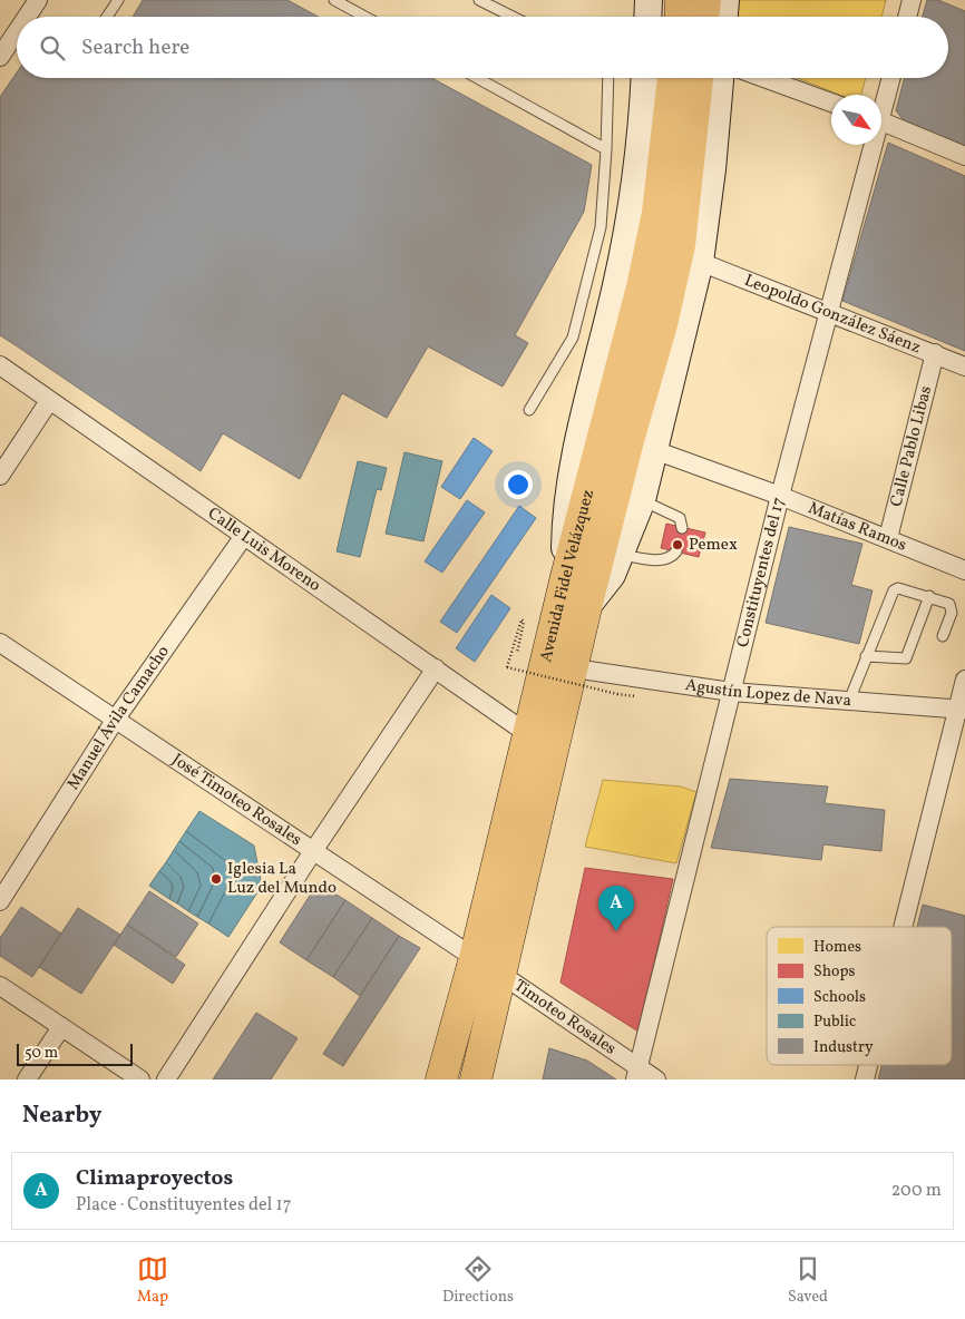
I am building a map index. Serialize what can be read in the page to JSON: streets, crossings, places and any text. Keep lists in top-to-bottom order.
{
  "streets": {
    "highway": ["Avenida Fidel Velázquez"],
    "street": [
      "Leopoldo González Sáenz",
      "Calle Pablo Libas",
      "Matías Ramos",
      "Calle Luis Moreno",
      "Constituyentes del 17",
      "Agustín Lopez de Nava",
      "Manuel Ávila Camacho",
      "José Timoteo Rosales",
      "Timoteo Rosales"
    ]
  },
  "crossings": [
    ["Leopoldo González Sáenz", "Calle Pablo Libas"],
    ["Leopoldo González Sáenz", "Constituyentes del 17"],
    ["Calle Pablo Libas", "Matías Ramos"],
    ["Matías Ramos", "Constituyentes del 17"],
    ["Matías Ramos", "Avenida Fidel Velázquez"],
    ["Calle Luis Moreno", "Avenida Fidel Velázquez"],
    ["Calle Luis Moreno", "Manuel Ávila Camacho"],
    ["Constituyentes del 17", "Agustín Lopez de Nava"],
    ["Constituyentes del 17", "Timoteo Rosales"],
    ["Avenida Fidel Velázquez", "Agustín Lopez de Nava"],
    ["Avenida Fidel Velázquez", "José Timoteo Rosales"],
    ["Avenida Fidel Velázquez", "Timoteo Rosales"],
    ["Manuel Ávila Camacho", "José Timoteo Rosales"]
  ],
  "places": ["Pemex", "Iglesia La Luz del Mundo"],
  "legend": [
    "Homes",
    "Shops",
    "Schools",
    "Public",
    "Industry"
  ],
  "scale_bar": "50 m",
  "north": "bottom right",
  "page": {
    "search": "Search here",
    "pins": "A",
    "scale": "50 m",
    "heading": "Nearby",
    "list": [
      {
        "mark": "A",
        "name": "Climaproyectos",
        "note": "Place · Constituyentes del 17",
        "value": "200 m"
      }
    ],
    "nav": ["Map", "Directions", "Saved"]
  }
}
